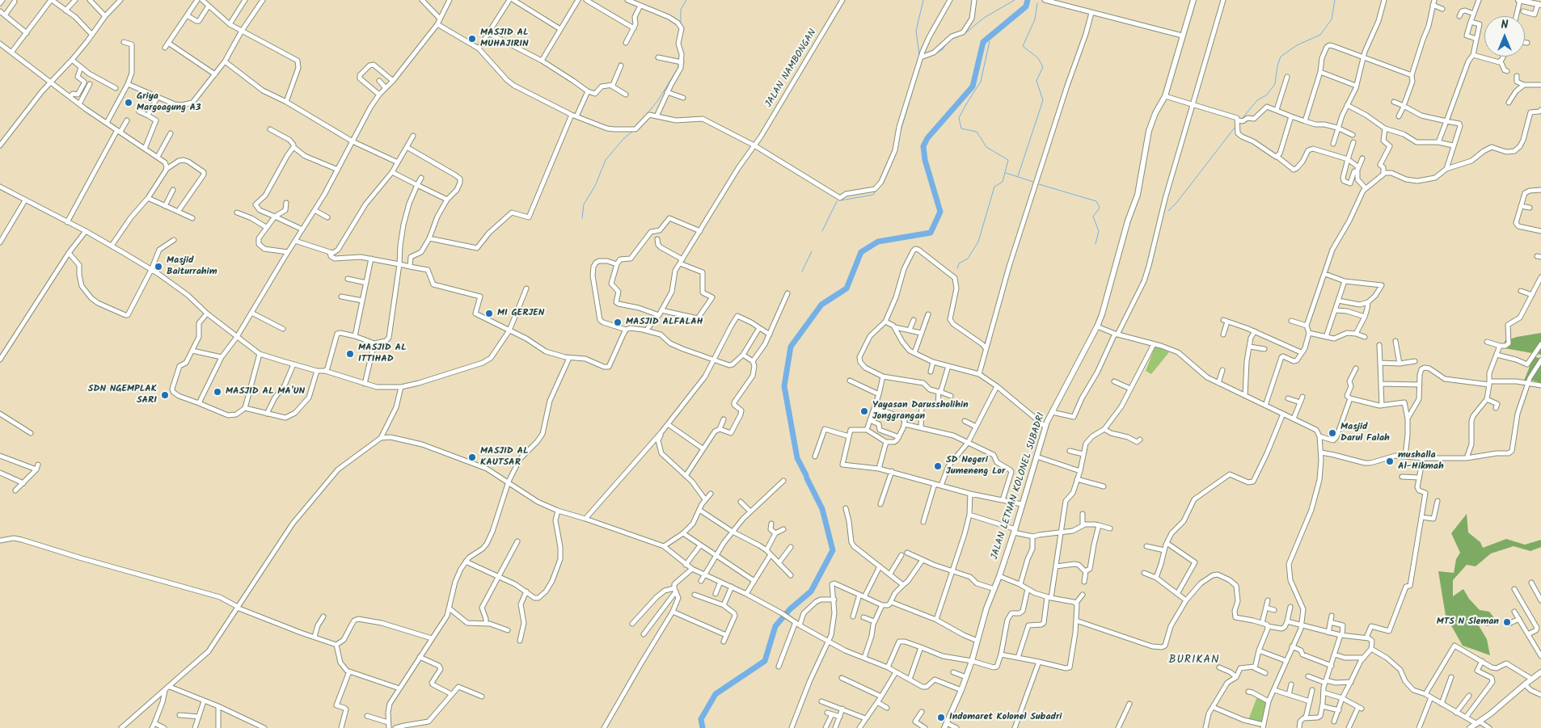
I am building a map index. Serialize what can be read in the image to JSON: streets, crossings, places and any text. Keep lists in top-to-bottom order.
{
  "streets": {
    "main road": ["JALAN LETNAN KOLONEL SUBADRI"],
    "street": ["JALAN NAMBONGAN"]
  },
  "districts": ["BURIKAN"],
  "places": [
    "MASJID AL MUHAJIRIN",
    "Griya Margoagung A3",
    "Masjid Baiturrahim",
    "MI GERJEN",
    "MASJID ALFALAH",
    "MASJID AL ITTIHAD",
    "MASJID AL MA'UN",
    "SDN NGEMPLAK SARI",
    "Yayasan Darussholihin Jonggrangan",
    "Masjid Darul Falah",
    "MASJID AL KAUTSAR",
    "mushalla Al-Hikmah",
    "SD Negeri Jumeneng Lor",
    "MTS N Sleman",
    "Indomaret Kolonel Subadri"
  ],
  "north": "top"
}
